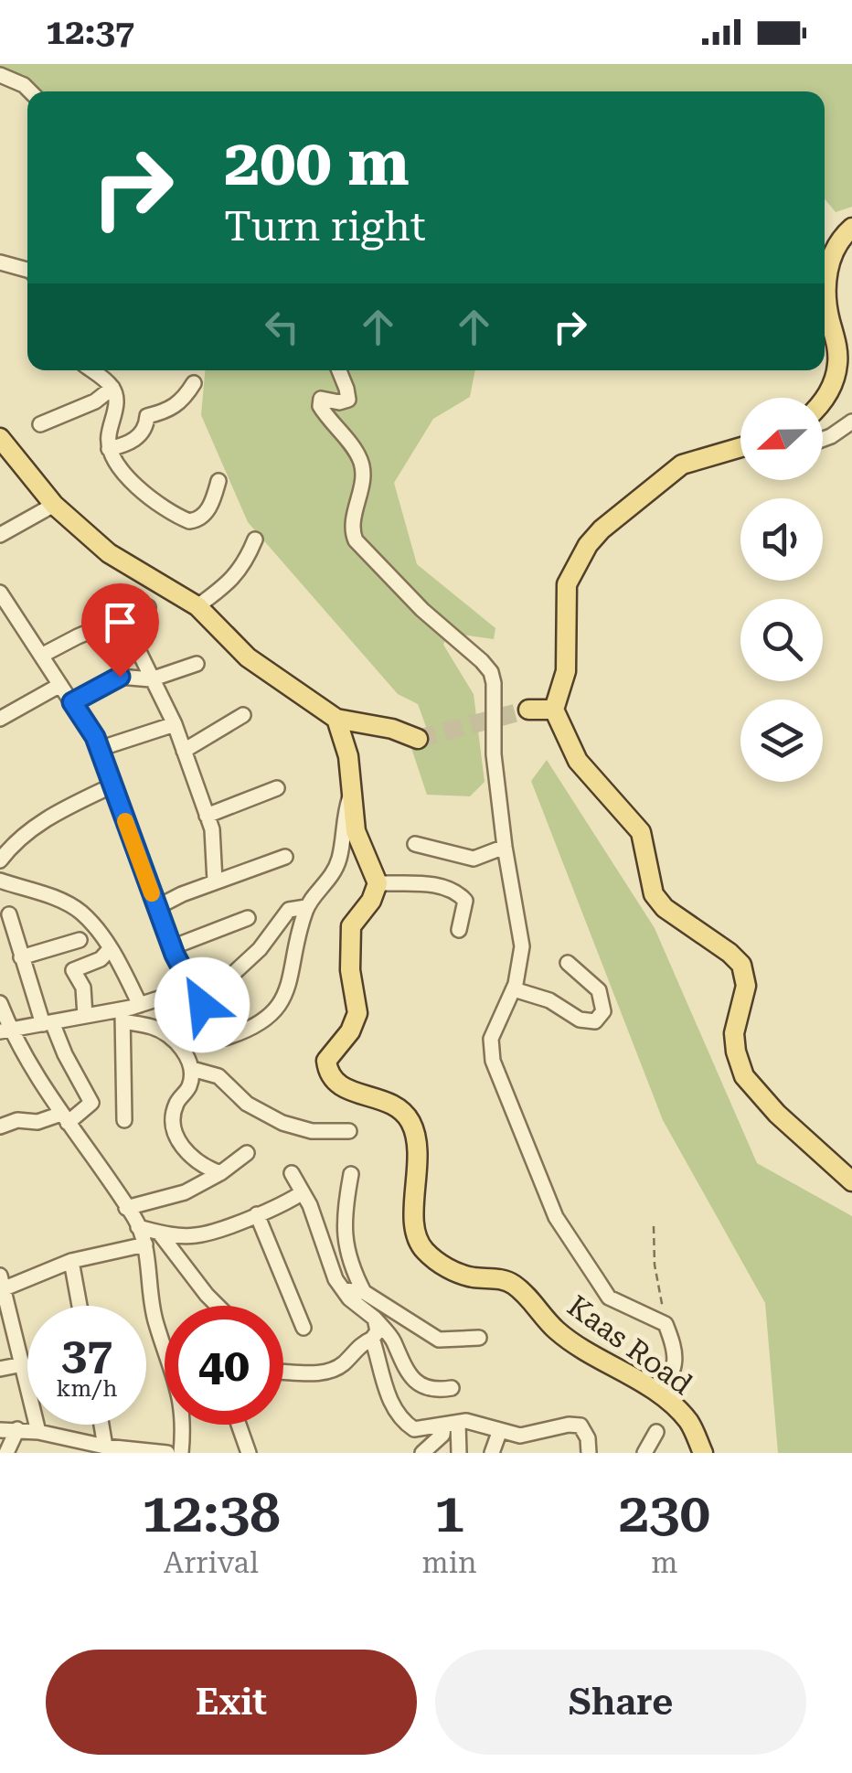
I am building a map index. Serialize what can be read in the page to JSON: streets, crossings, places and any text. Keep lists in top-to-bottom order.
{
  "streets": {
    "main road": ["Kaas Road"]
  },
  "north": "left",
  "page": {
    "status": "12:37",
    "turn": ["200 m", "Turn right"],
    "speed": "37 km/h",
    "limit": "40",
    "eta": [
      "12:38",
      "Arrival",
      "1",
      "min",
      "230",
      "m"
    ],
    "buttons": ["Exit", "Share"]
  }
}
